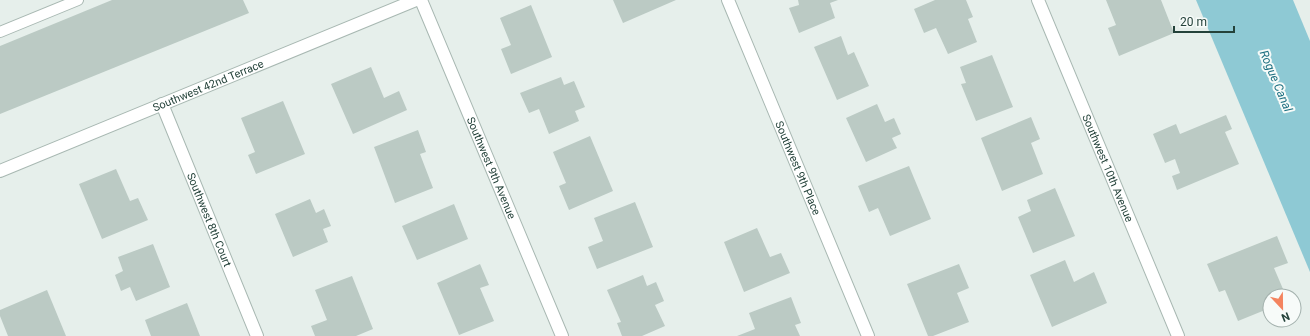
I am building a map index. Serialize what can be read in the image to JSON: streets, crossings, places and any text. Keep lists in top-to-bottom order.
{
  "streets": {
    "street": [
      "Southwest 42nd Terrace",
      "Southwest 9th Avenue",
      "Southwest 9th Place",
      "Southwest 10th Avenue",
      "Southwest 8th Court"
    ]
  },
  "crossings": [
    ["Southwest 42nd Terrace", "Southwest 8th Court"]
  ],
  "water": ["Rogue Canal"],
  "scale_bar": "20 m",
  "north": "bottom"
}
